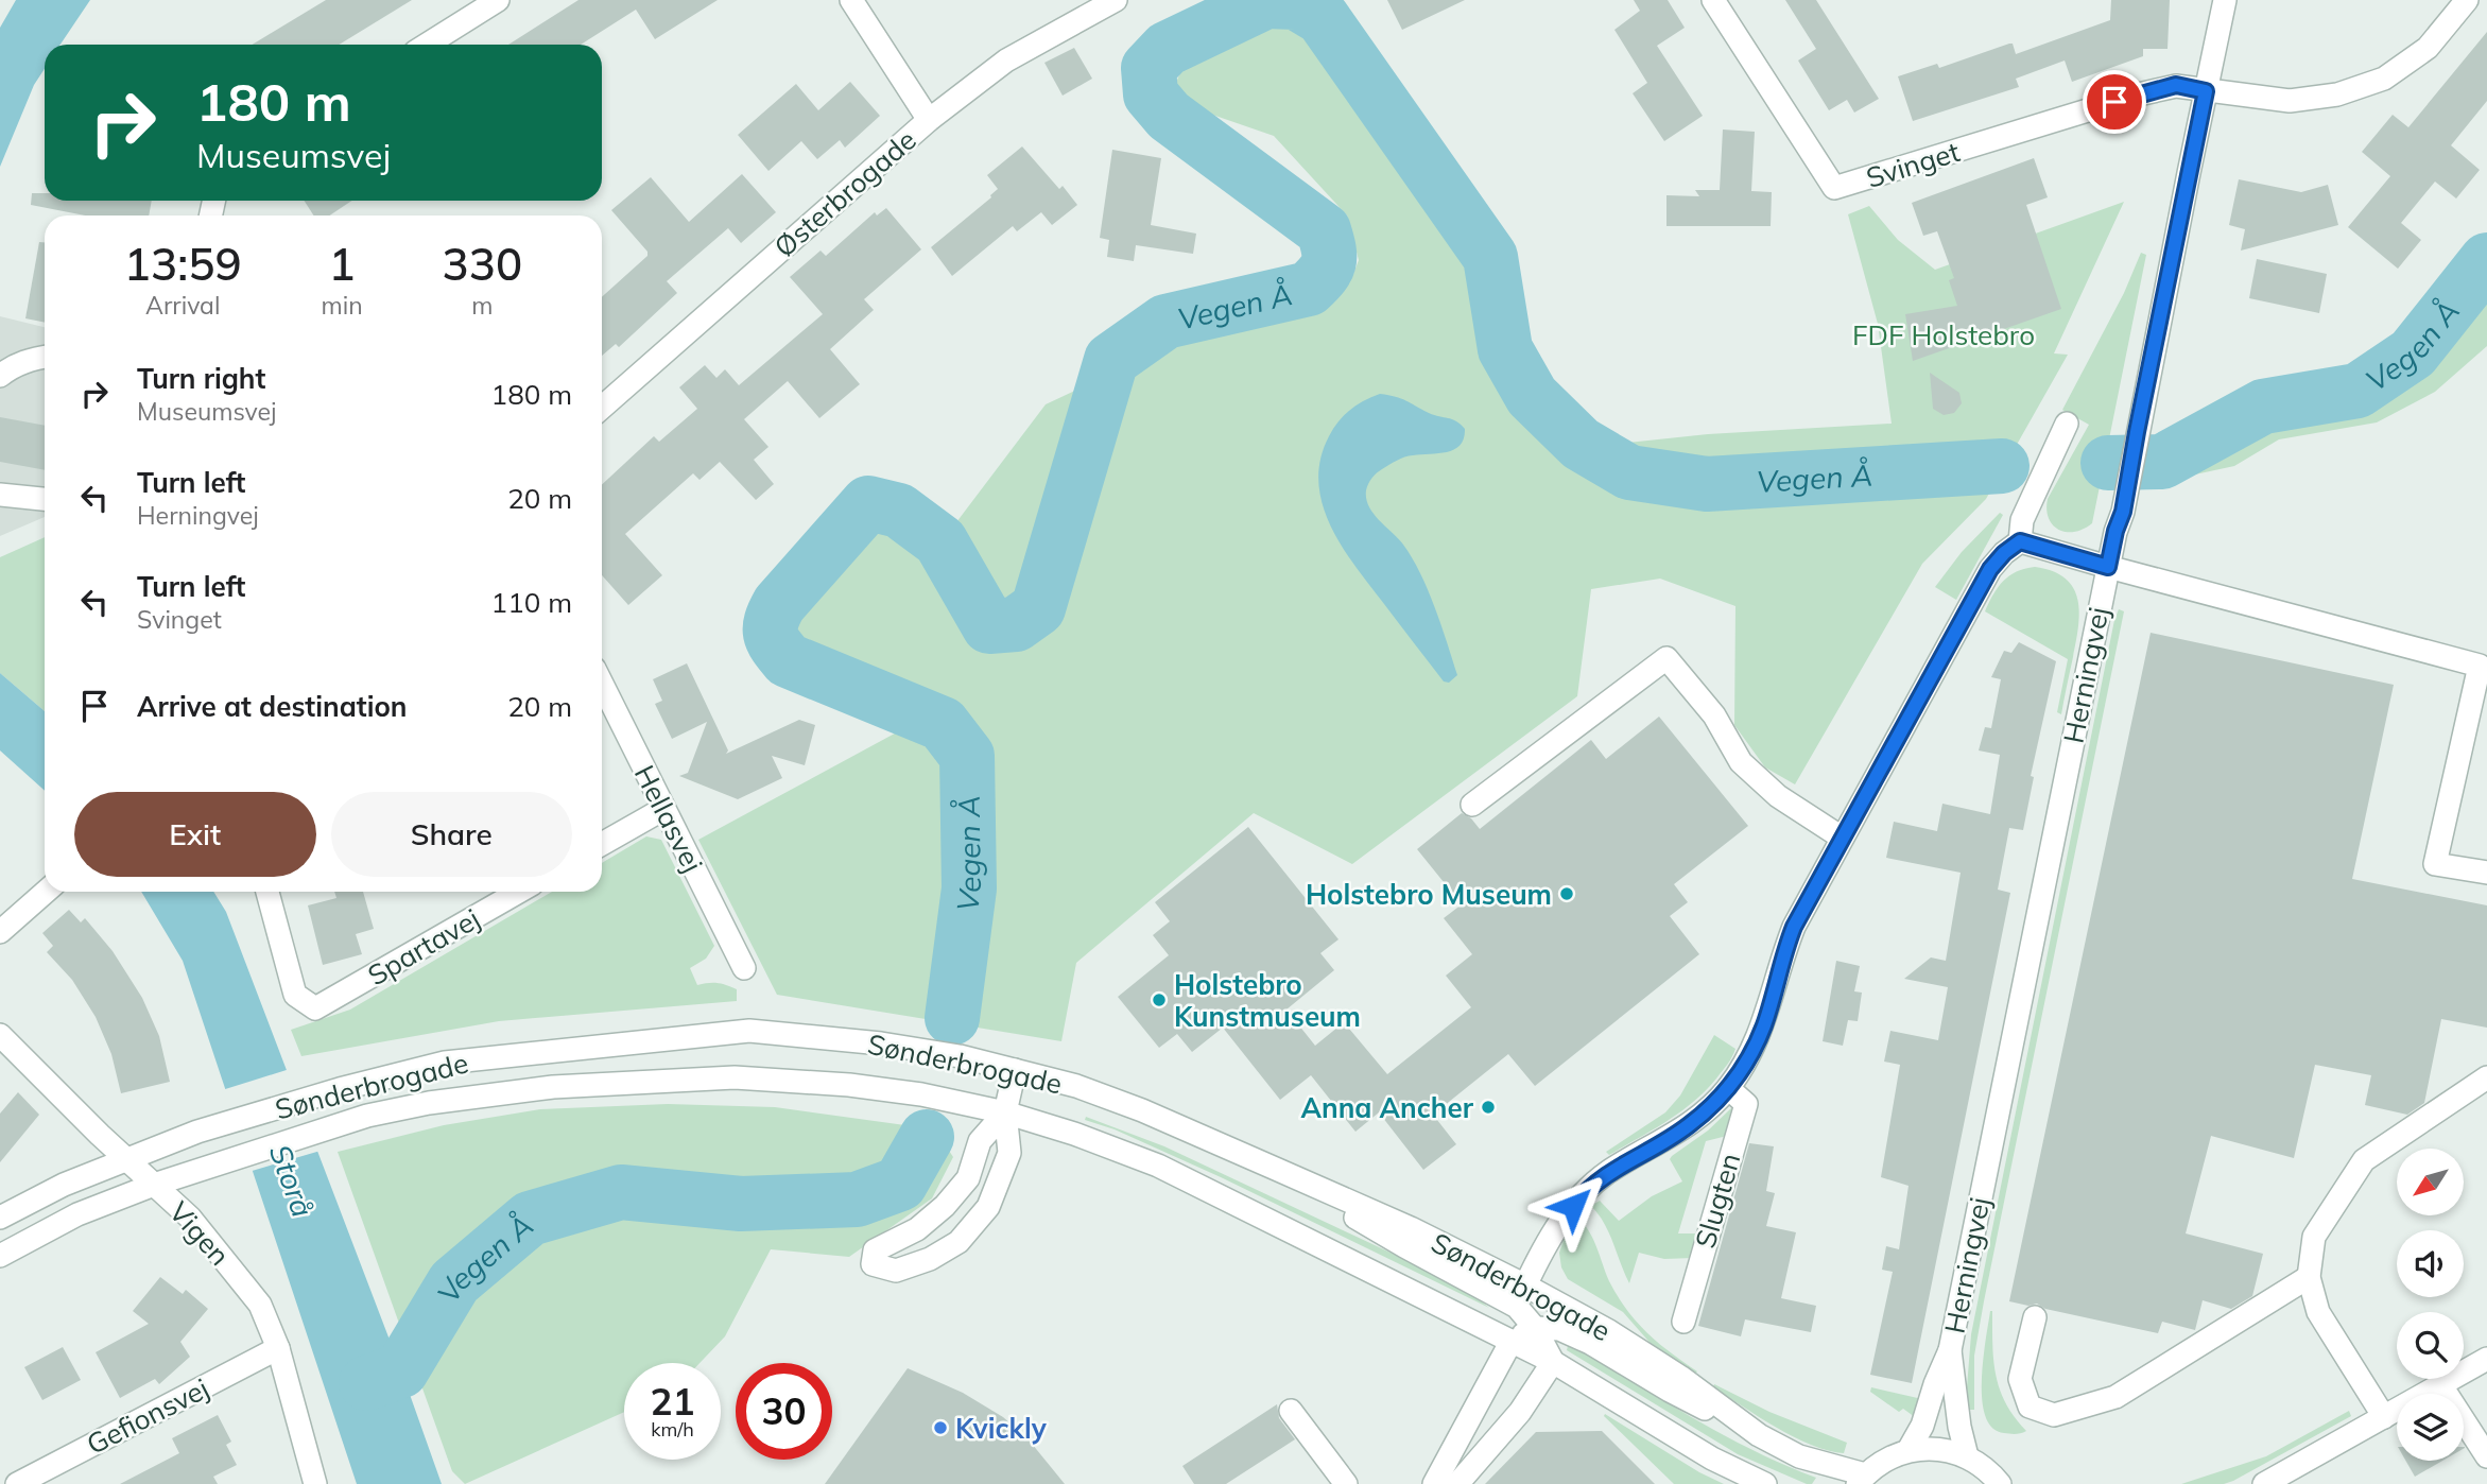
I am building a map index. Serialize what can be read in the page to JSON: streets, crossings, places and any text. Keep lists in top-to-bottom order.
{
  "streets": {
    "street": [
      "Svinget",
      "Østerbrogade",
      "Herningvej",
      "Hellasvej",
      "Spartavej",
      "Sønderbrogade",
      "Slugten",
      "Vigen",
      "Gefionsvej"
    ]
  },
  "crossings": [
    ["Svinget", "Herningvej"],
    ["Sønderbrogade", "Vigen"],
    ["Vigen", "Gefionsvej"]
  ],
  "water": ["Vegen Å", "Storå"],
  "parks": ["FDF Holstebro"],
  "places": [
    "Holstebro Museum",
    "Holstebro Kunstmuseum",
    "Anna Ancher",
    "Kvickly"
  ],
  "north": "bottom left",
  "page": {
    "turn": ["180 m", "Museumsvej"],
    "eta": [
      "13:59",
      "Arrival",
      "1",
      "min",
      "330",
      "m"
    ],
    "list": [
      {
        "name": "Turn right",
        "note": "Museumsvej",
        "value": "180 m"
      },
      {
        "name": "Turn left",
        "note": "Herningvej",
        "value": "20 m"
      },
      {
        "name": "Turn left",
        "note": "Svinget",
        "value": "110 m"
      },
      {
        "name": "Arrive at destination",
        "value": "20 m"
      }
    ],
    "buttons": ["Exit", "Share"],
    "speed": "21 km/h",
    "limit": "30"
  }
}
